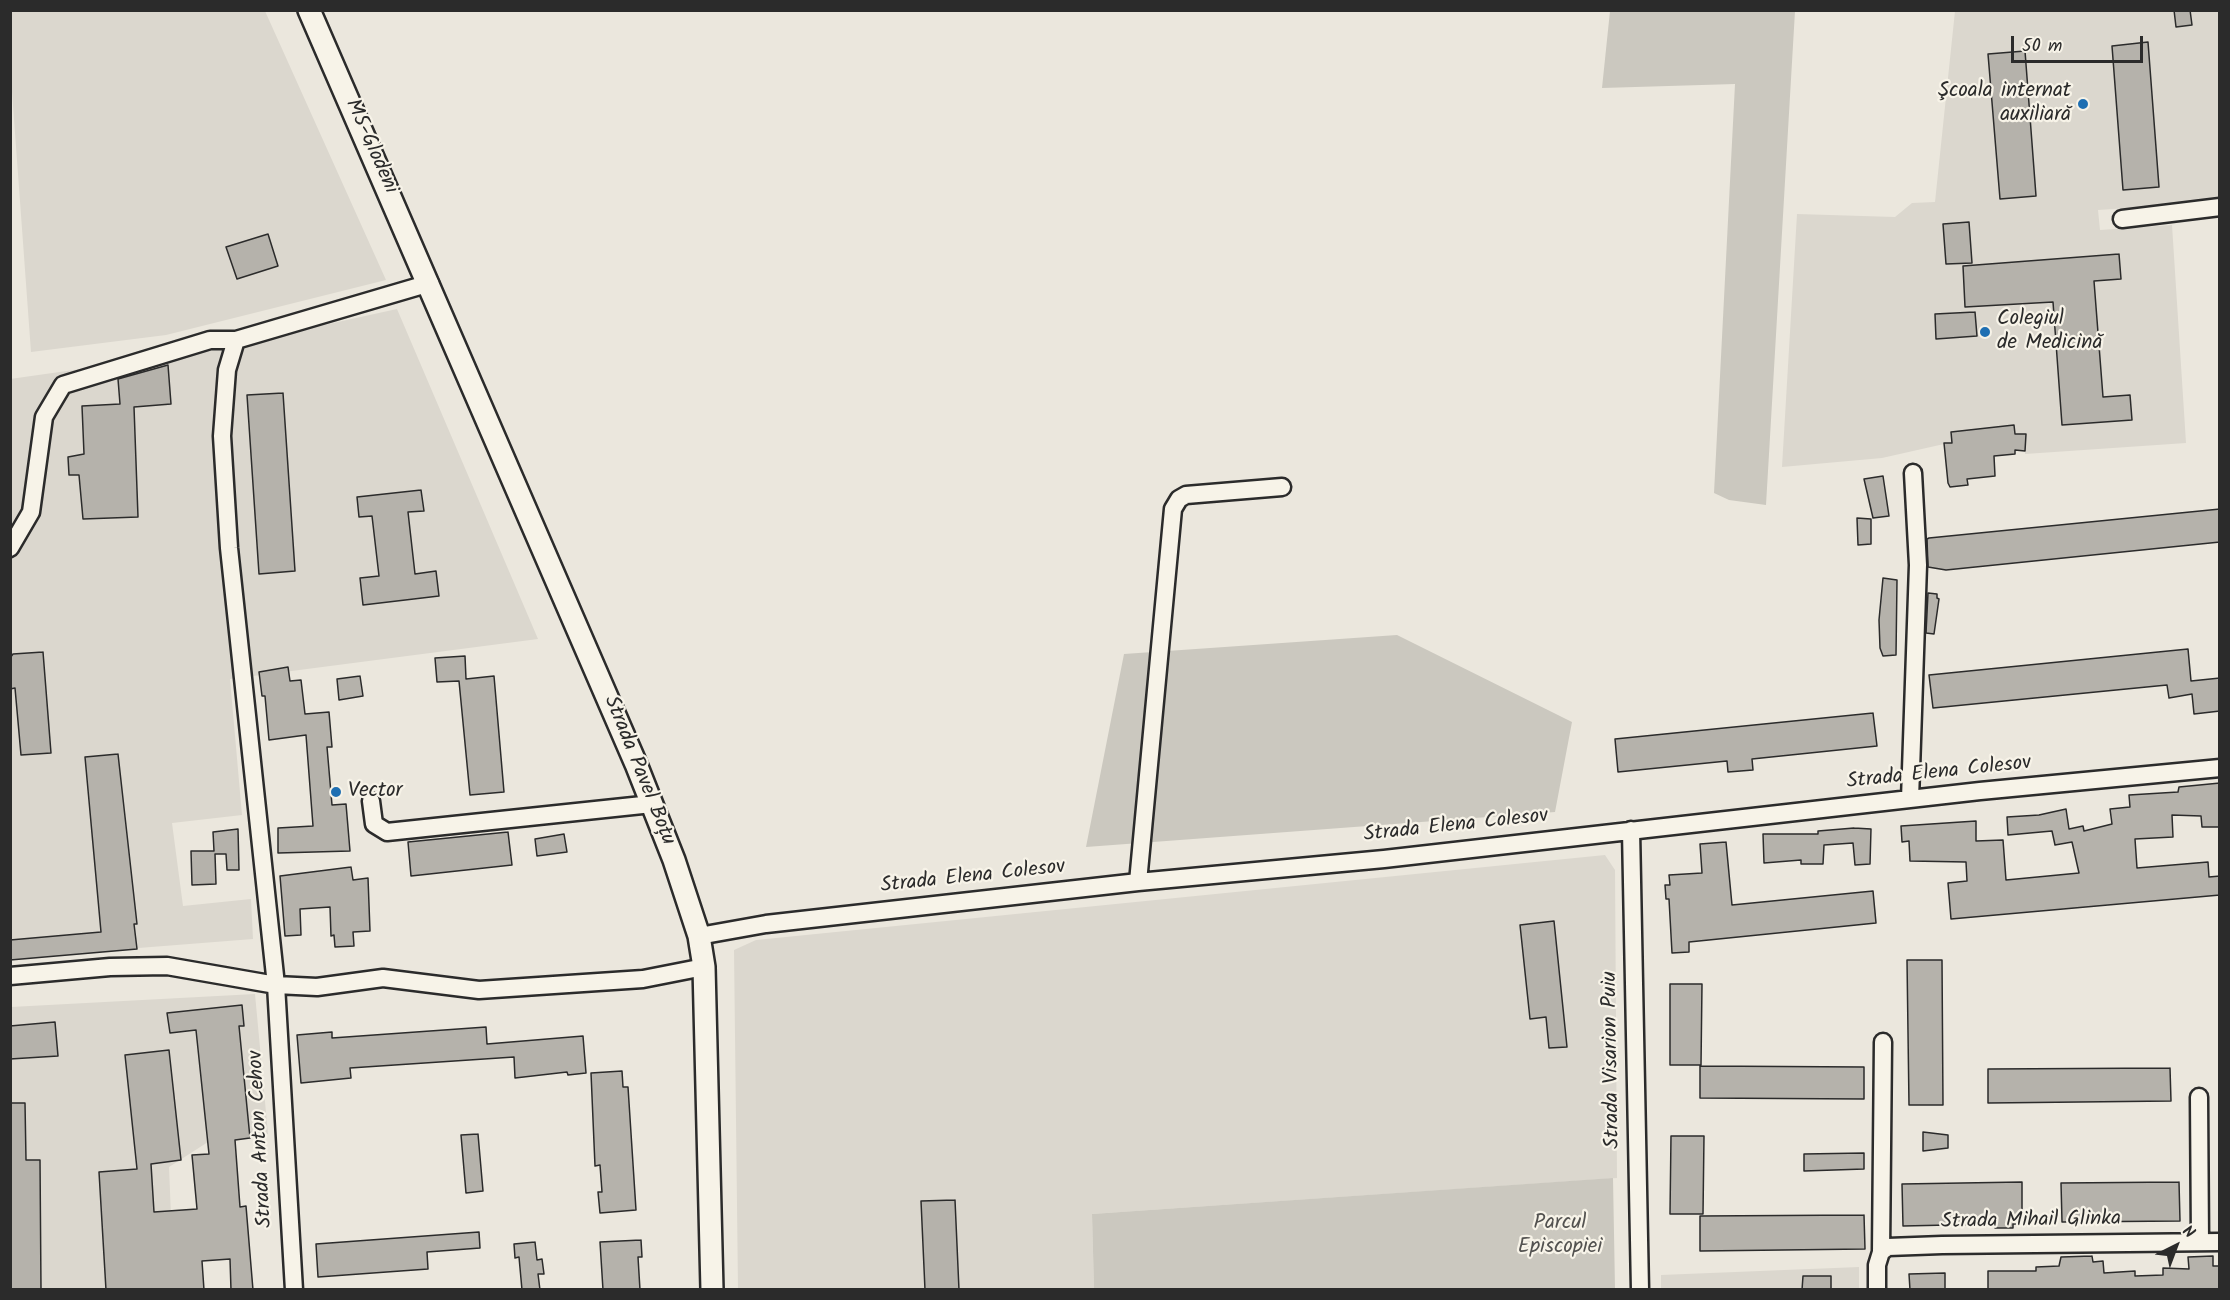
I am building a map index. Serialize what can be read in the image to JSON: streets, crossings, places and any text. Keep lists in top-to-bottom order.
{
  "streets": {
    "main road": ["M5-Glodeni", "Strada Pavel Boțu"],
    "street": [
      "Strada Elena Colesov",
      "Strada Visarion Puiu",
      "Strada Anton Cehov",
      "Strada Mihail Glinka"
    ]
  },
  "crossings": [
    ["M5-Glodeni", "Strada Pavel Boțu"],
    ["Strada Pavel Boțu", "Strada Elena Colesov"],
    ["Strada Elena Colesov", "Strada Visarion Puiu"]
  ],
  "parks": ["Parcul Episcopiei"],
  "places": ["Şcoala internat auxiliară", "Colegiul de Medicină", "Vector"],
  "scale_bar": "50 m",
  "north": "top right"
}
